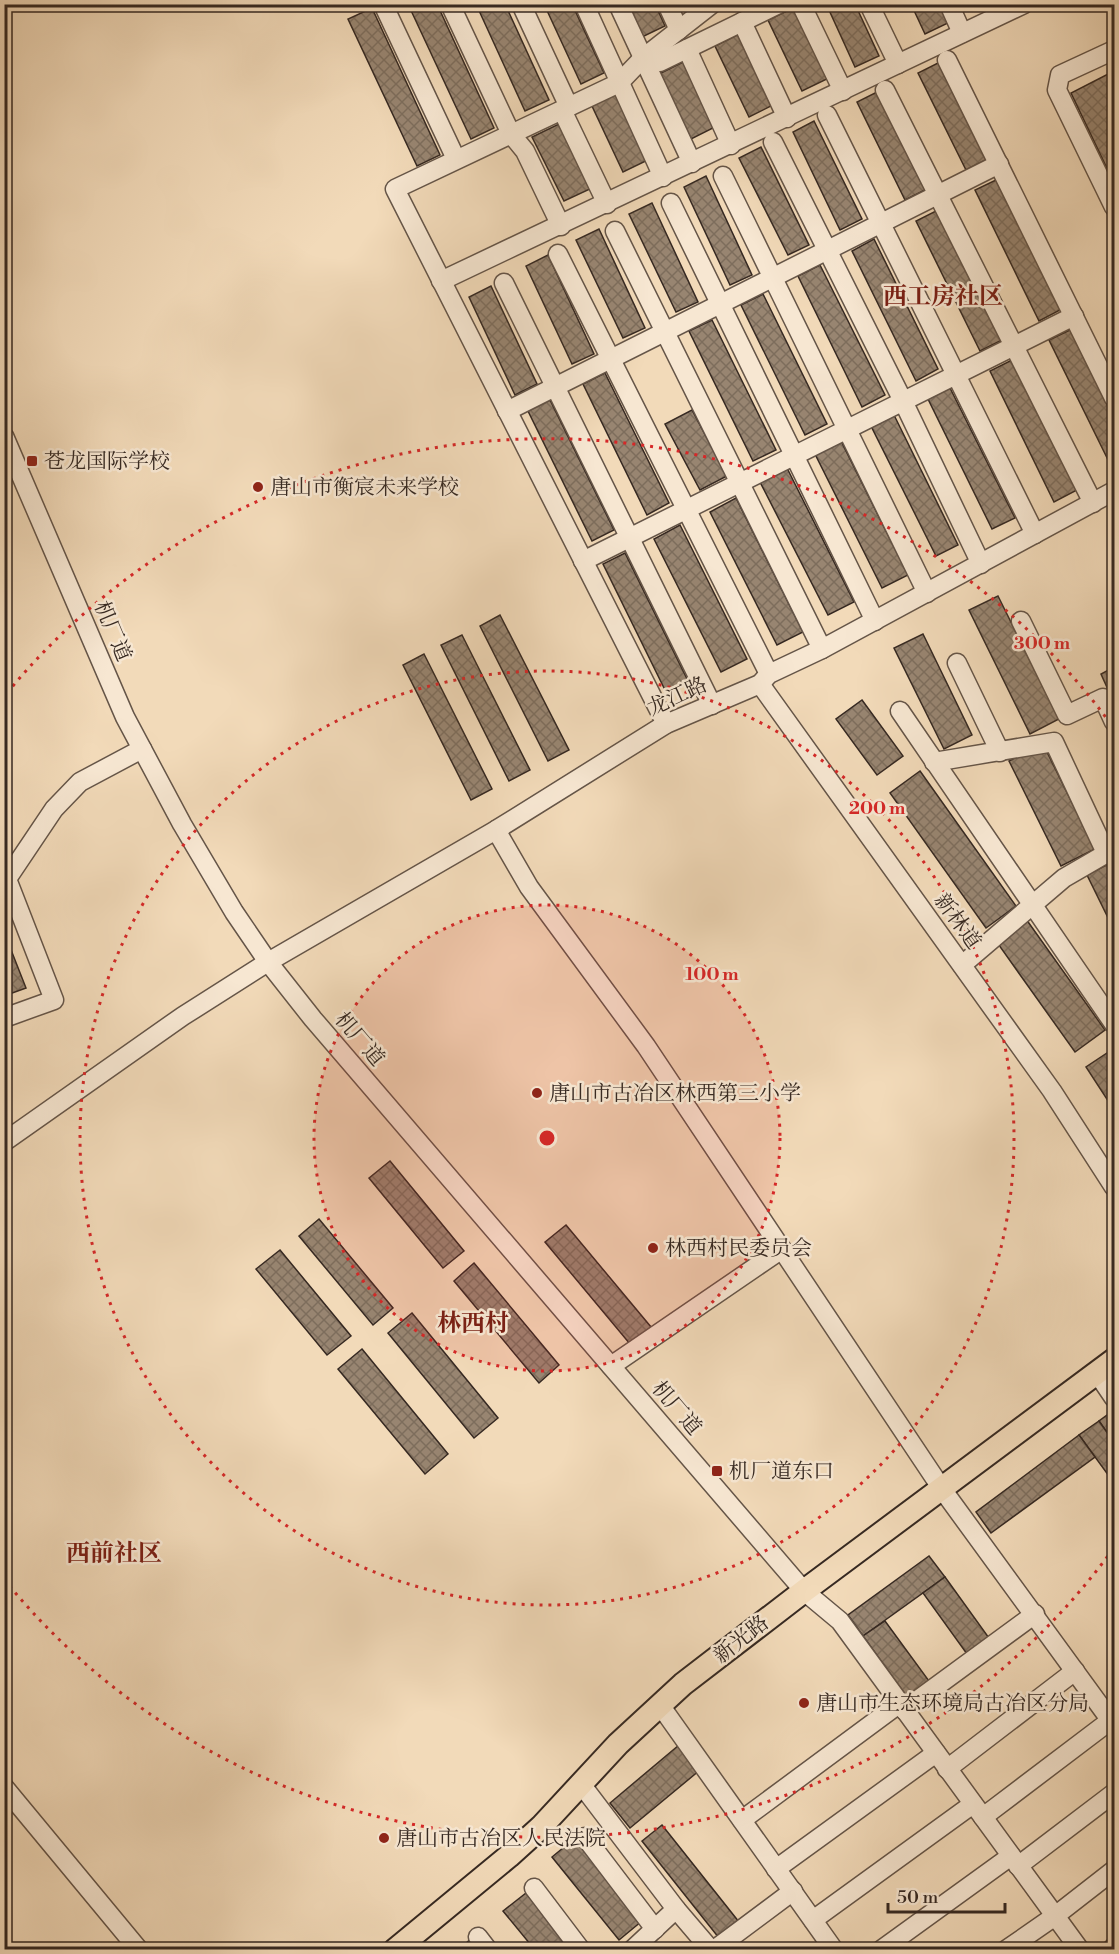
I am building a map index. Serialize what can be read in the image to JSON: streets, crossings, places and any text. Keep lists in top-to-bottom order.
{
  "streets": {
    "main road": ["新光路"],
    "street": ["机厂道", "龙江路", "新林道"]
  },
  "crossings": [
    ["机厂道", "龙江路"],
    ["机厂道", "新光路"],
    ["龙江路", "新林道"]
  ],
  "districts": ["西工房社区", "林西村", "西前社区"],
  "places": {
    "transit": ["苍龙国际学校", "机厂道东口"],
    "other": [
      "唐山市衡宸未来学校",
      "唐山市古冶区林西第三小学",
      "林西村民委员会",
      "唐山市生态环境局古冶区分局",
      "唐山市古冶区人民法院"
    ]
  },
  "scale_bar": "50 m",
  "rings": ["300 m", "200 m", "100 m"]
}
